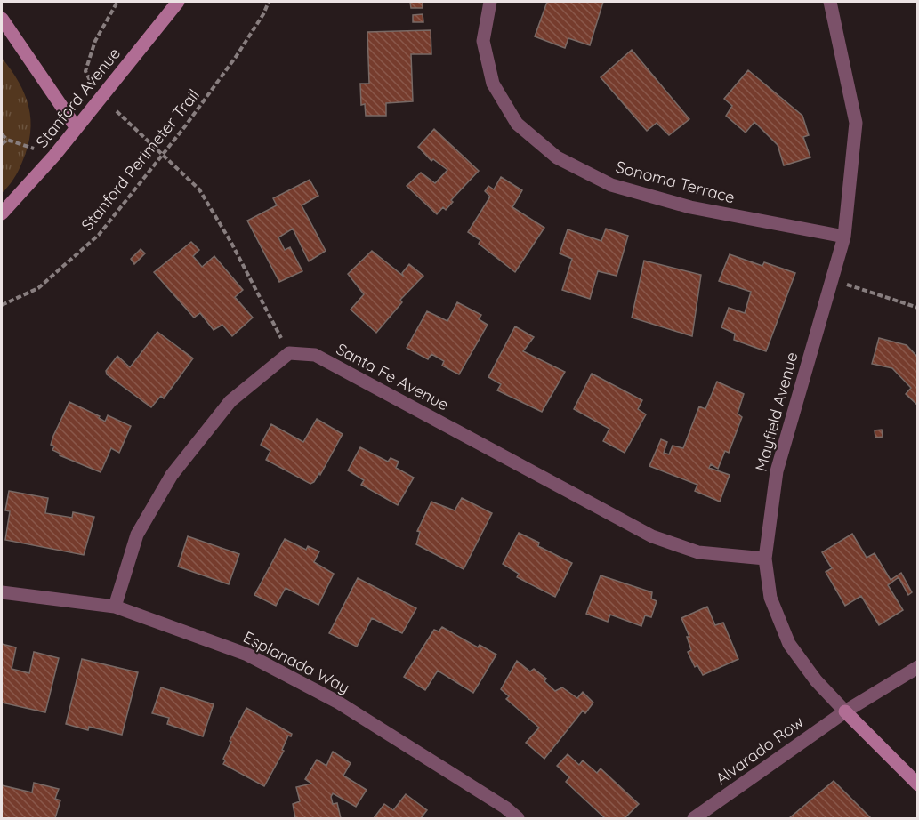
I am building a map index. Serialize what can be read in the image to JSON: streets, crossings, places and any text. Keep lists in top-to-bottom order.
{
  "streets": {
    "street": [
      "Stanford Avenue",
      "Sonoma Terrace",
      "Santa Fe Avenue",
      "Mayfield Avenue",
      "Esplanada Way",
      "Alvarado Row"
    ],
    "path": ["Stanford Perimeter Trail"]
  },
  "crossings": [
    ["Sonoma Terrace", "Mayfield Avenue"],
    ["Santa Fe Avenue", "Mayfield Avenue"],
    ["Mayfield Avenue", "Alvarado Row"]
  ]
}
